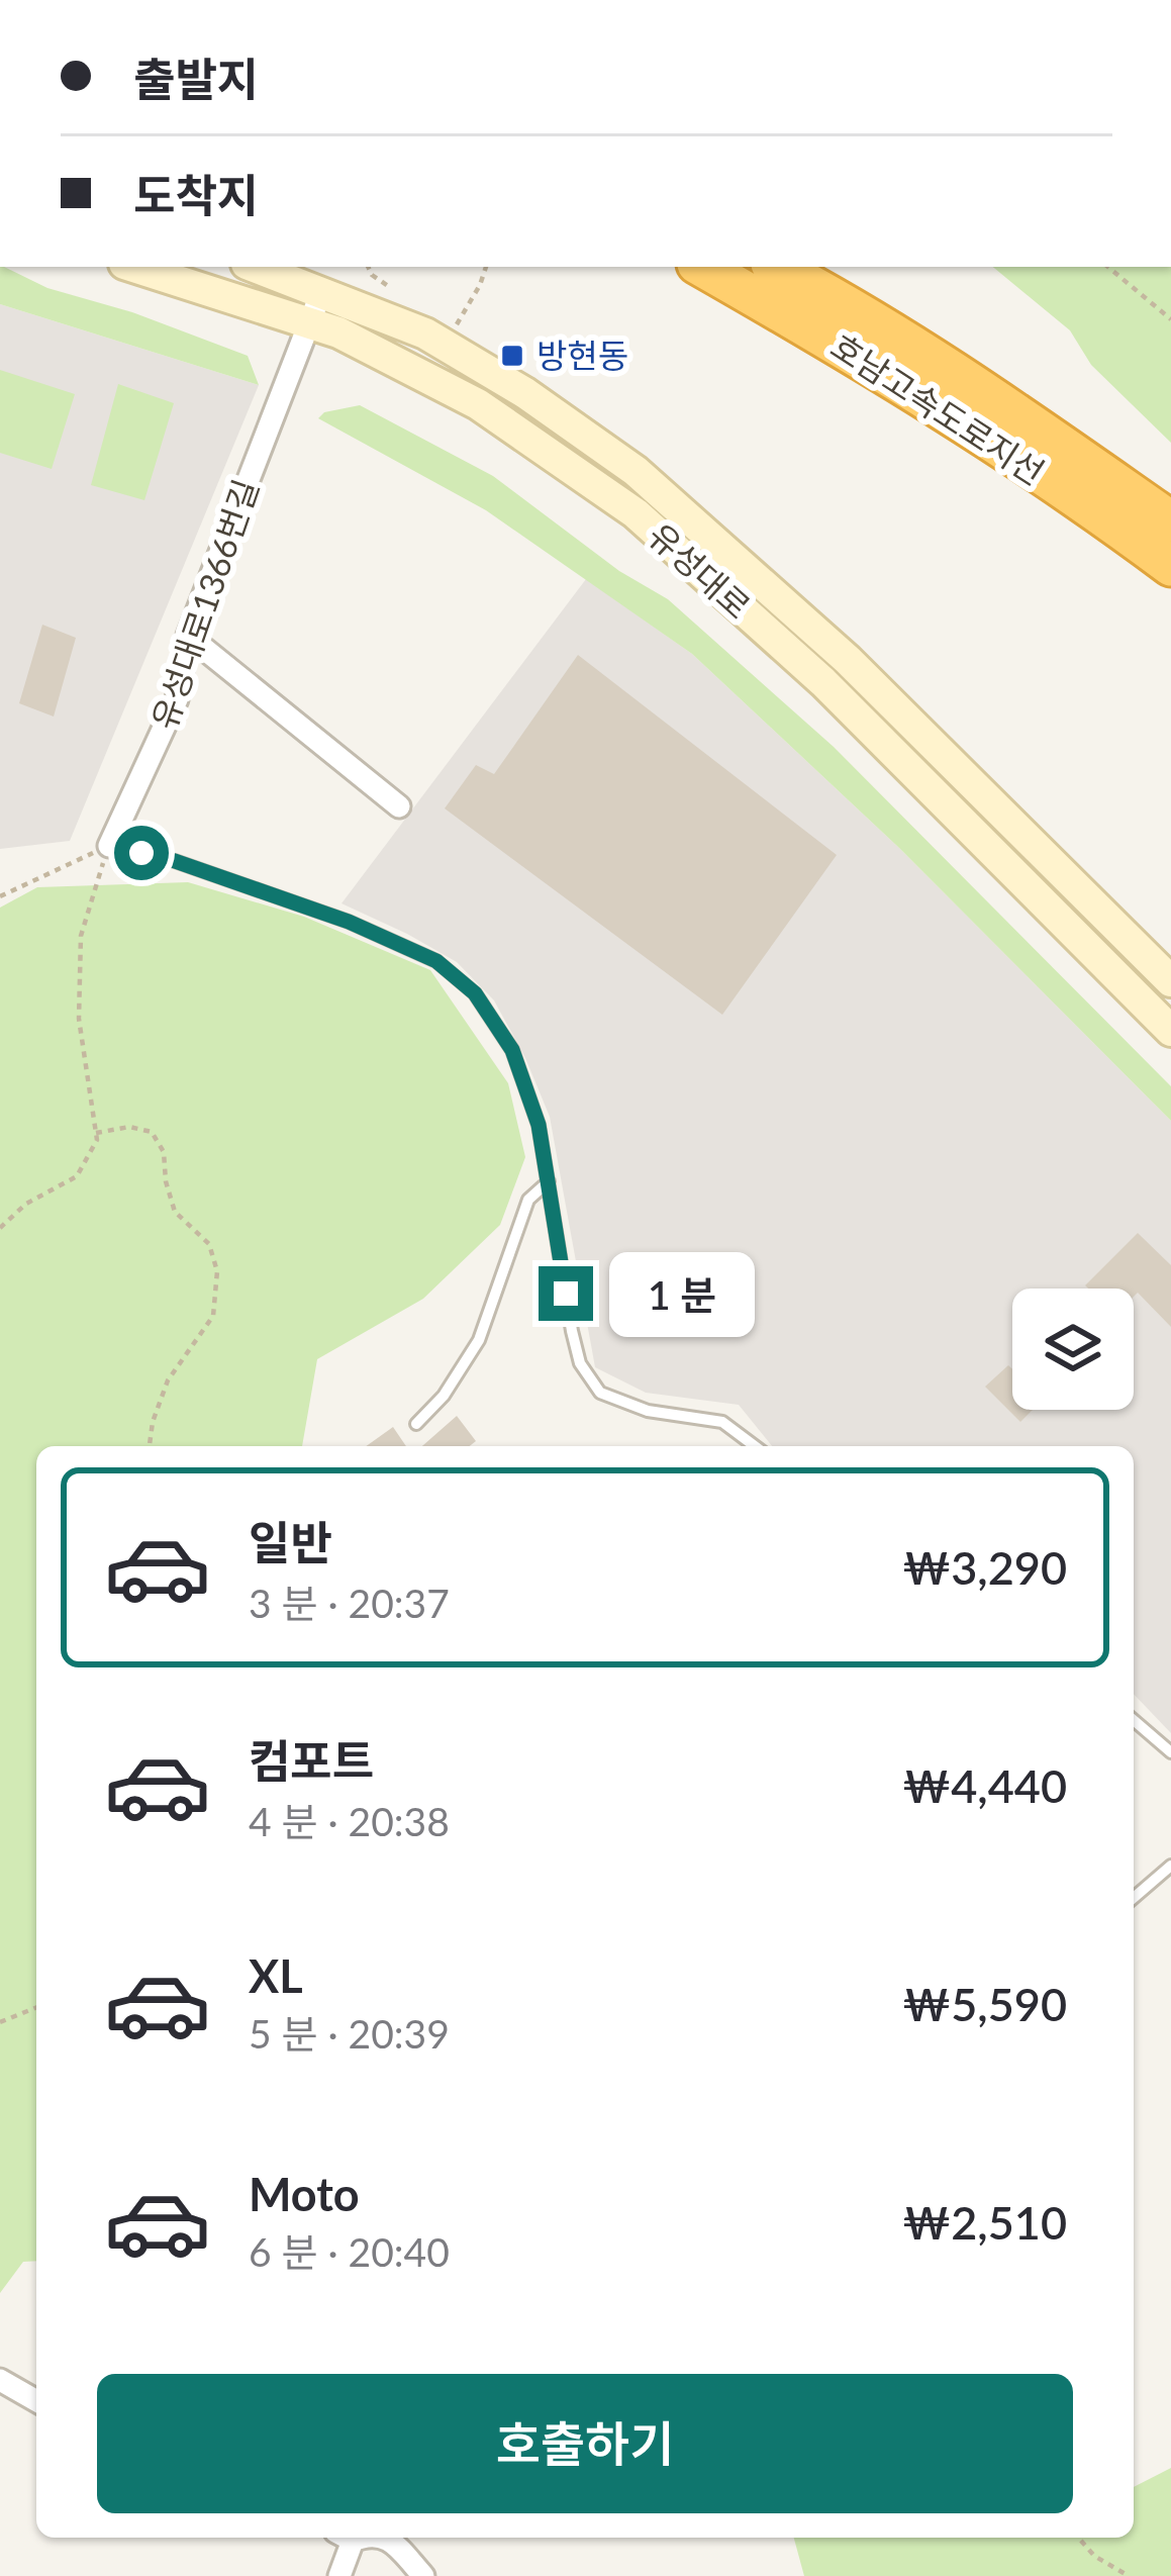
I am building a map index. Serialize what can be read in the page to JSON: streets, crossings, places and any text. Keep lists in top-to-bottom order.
{
  "streets": {
    "highway": ["호남고속도로지선"],
    "main road": ["유성대로"],
    "street": ["유성대로1366번길"]
  },
  "crossings": [
    ["유성대로", "유성대로1366번길"]
  ],
  "places": {
    "transit": ["방현동"]
  },
  "page": {
    "banner": ["출발지", "도착지"],
    "bubble": "1 분",
    "list": [
      {
        "name": "일반",
        "note": "3 분 · 20:37",
        "value": "₩3,290"
      },
      {
        "name": "컴포트",
        "note": "4 분 · 20:38",
        "value": "₩4,440"
      },
      {
        "name": "XL",
        "note": "5 분 · 20:39",
        "value": "₩5,590"
      },
      {
        "name": "Moto",
        "note": "6 분 · 20:40",
        "value": "₩2,510"
      }
    ],
    "buttons": "호출하기"
  }
}
